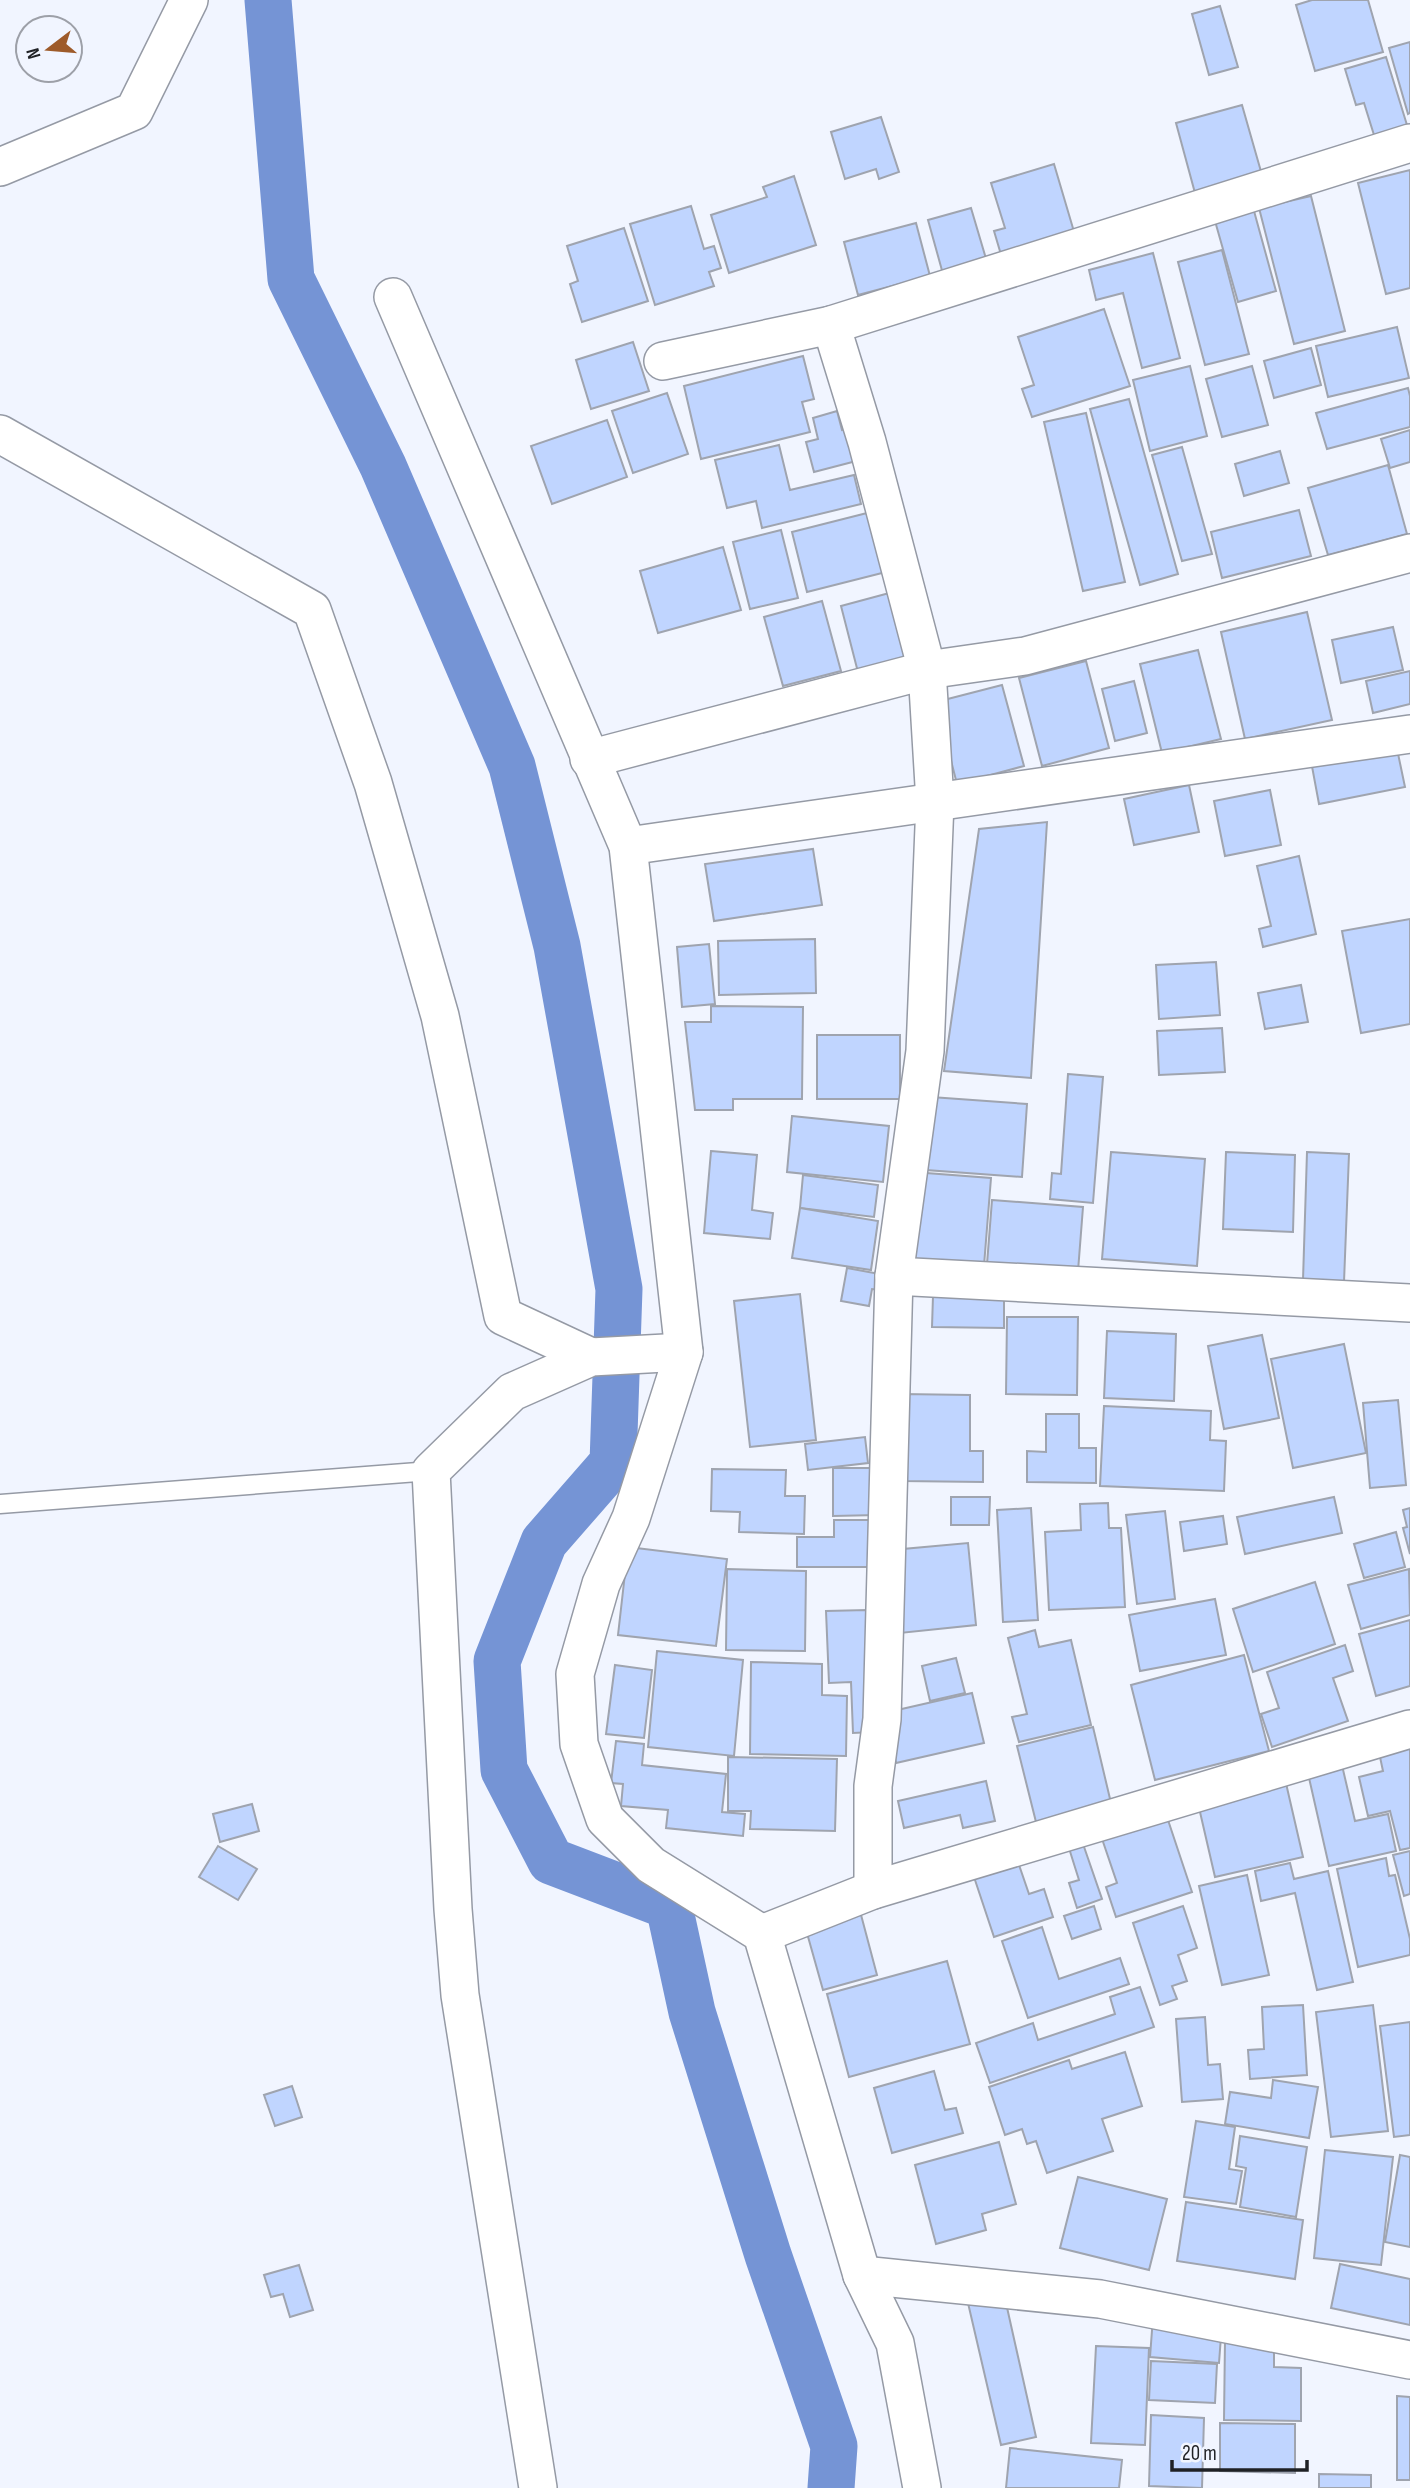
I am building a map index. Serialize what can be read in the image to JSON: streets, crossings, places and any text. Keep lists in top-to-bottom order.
{
  "scale_bar": "20 m",
  "north": "left"
}
